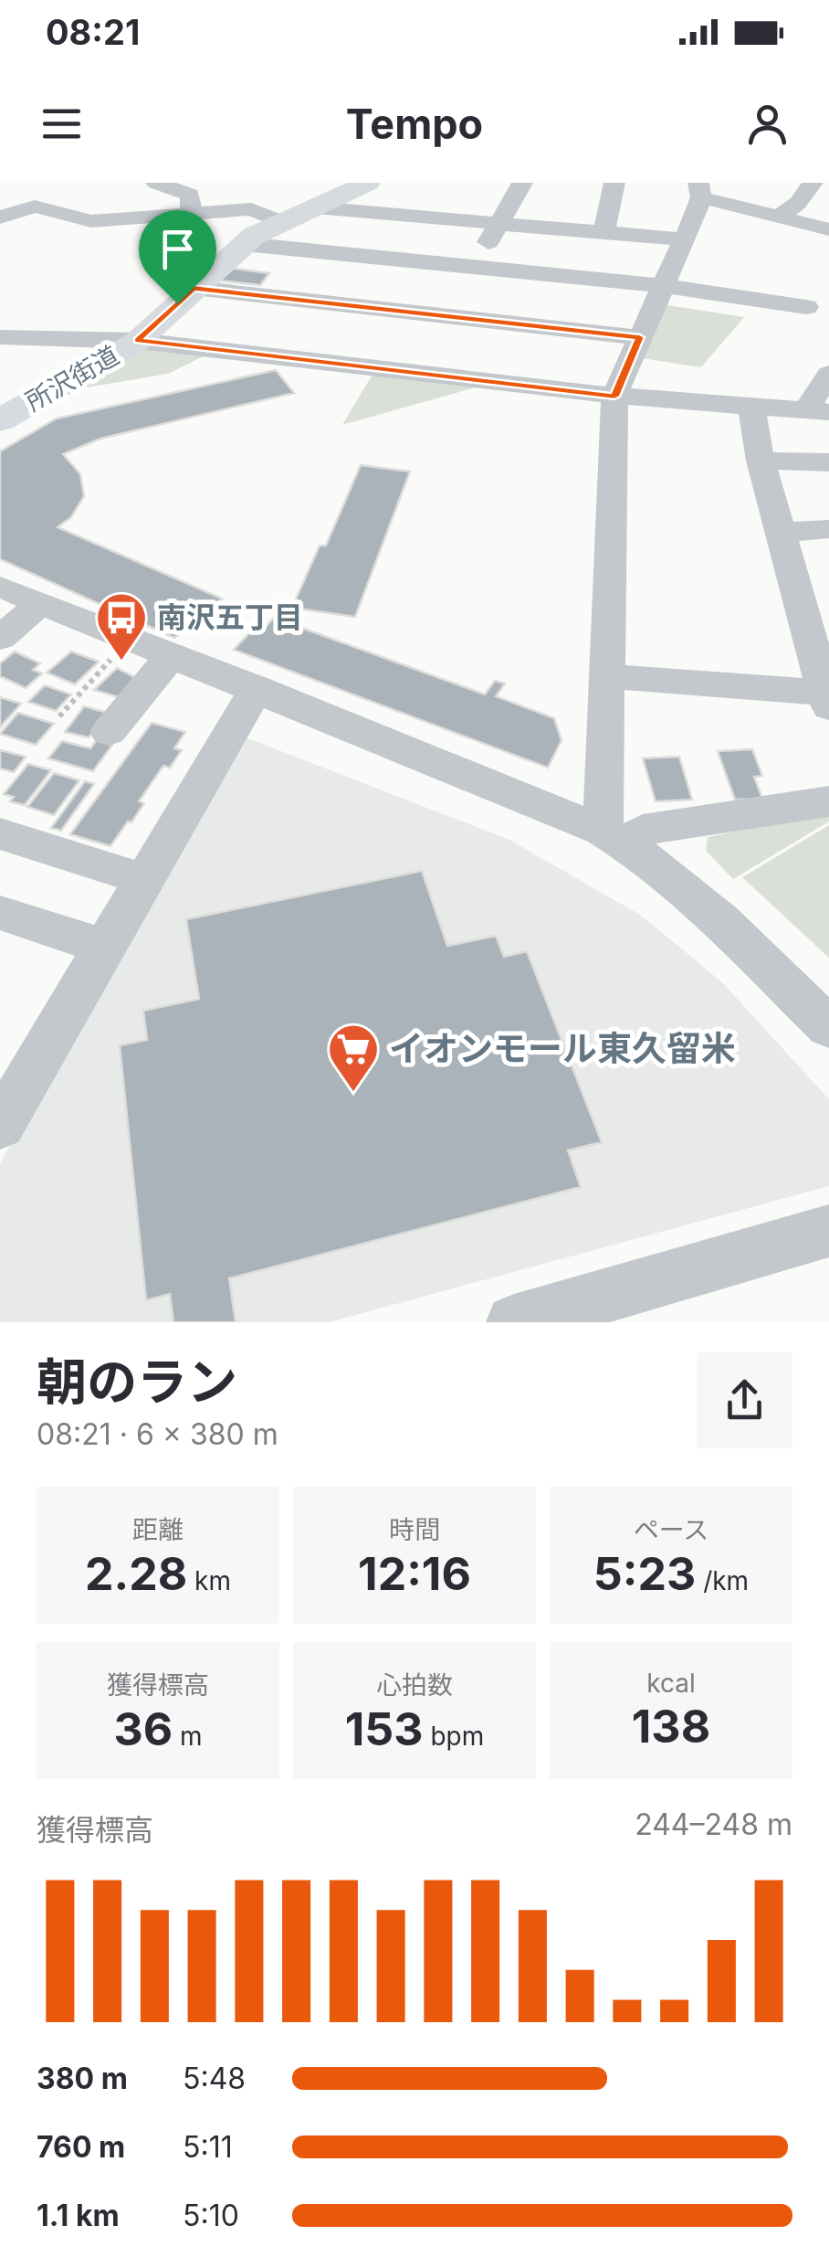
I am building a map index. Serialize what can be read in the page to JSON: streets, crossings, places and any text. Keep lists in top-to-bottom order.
{
  "streets": {
    "main road": ["所沢街道"]
  },
  "places": {
    "bus stop": ["南沢五丁目"],
    "supermarket": ["イオンモール東久留米"]
  },
  "page": {
    "status": "08:21",
    "header": "Tempo",
    "heading": ["朝のラン", "08:21 · 6 × 380 m"],
    "stats": [
      ["距離", "2.28 km"],
      ["時間", "12:16"],
      ["ペース", "5:23 /km"],
      ["獲得標高", "36 m"],
      ["心拍数", "153 bpm"],
      ["kcal", "138"]
    ],
    "chart": ["獲得標高", "244–248 m"],
    "list": [
      {
        "name": "380 m",
        "note": "5:48"
      },
      {
        "name": "760 m",
        "note": "5:11"
      },
      {
        "name": "1.1 km",
        "note": "5:10"
      }
    ]
  }
}
